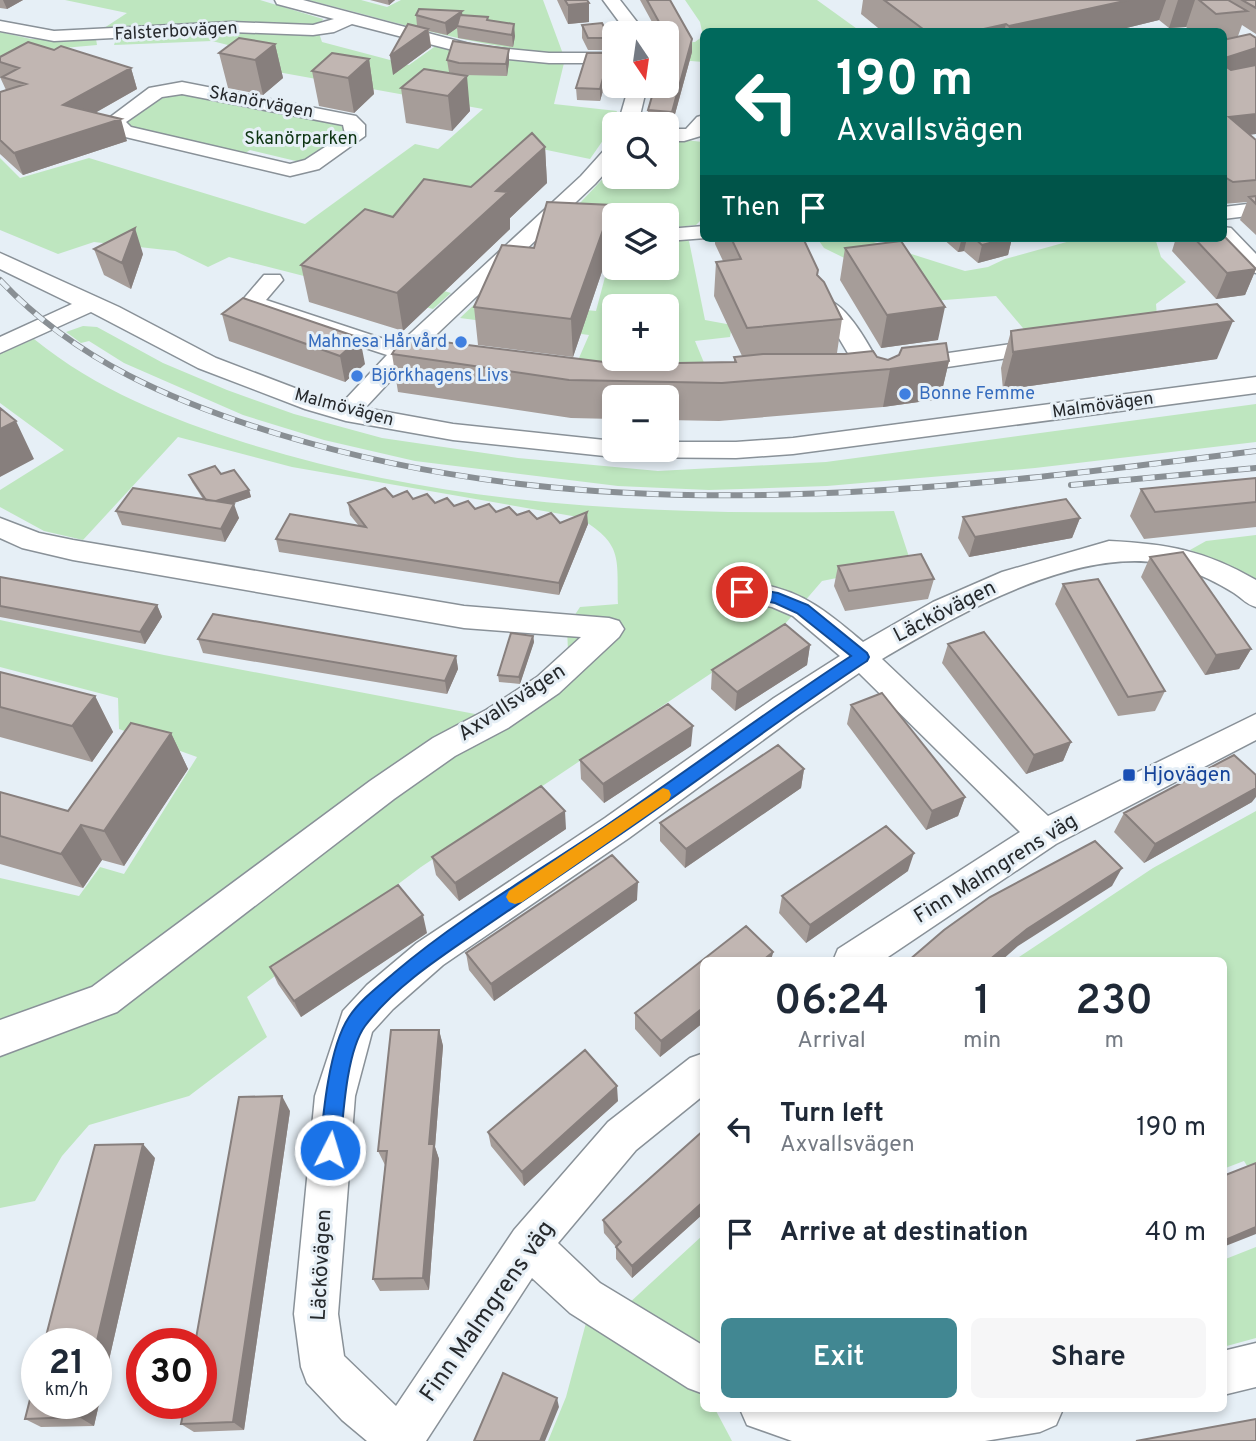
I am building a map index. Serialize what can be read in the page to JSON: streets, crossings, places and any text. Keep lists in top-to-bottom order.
{
  "streets": {
    "street": [
      "Falsterbovägen",
      "Skanörvägen",
      "Malmövägen",
      "Läckövägen",
      "Axvallsvägen",
      "Finn Malmgrens väg"
    ]
  },
  "crossings": [
    ["Läckövägen", "Finn Malmgrens väg"]
  ],
  "parks": ["Skanörparken"],
  "places": {
    "other": ["Mahnesa Hårvård", "Björkhagens Livs", "Bonne Femme"],
    "transit": ["Hjovägen"]
  },
  "north": "bottom",
  "page": {
    "map_buttons": ["+", "−"],
    "turn": ["190 m", "Axvallsvägen"],
    "then": "Then",
    "eta": [
      "06:24",
      "Arrival",
      "1",
      "min",
      "230",
      "m"
    ],
    "list": [
      {
        "name": "Turn left",
        "note": "Axvallsvägen",
        "value": "190 m"
      },
      {
        "name": "Arrive at destination",
        "value": "40 m"
      }
    ],
    "buttons": ["Exit", "Share"],
    "speed": "21 km/h",
    "limit": "30"
  }
}
